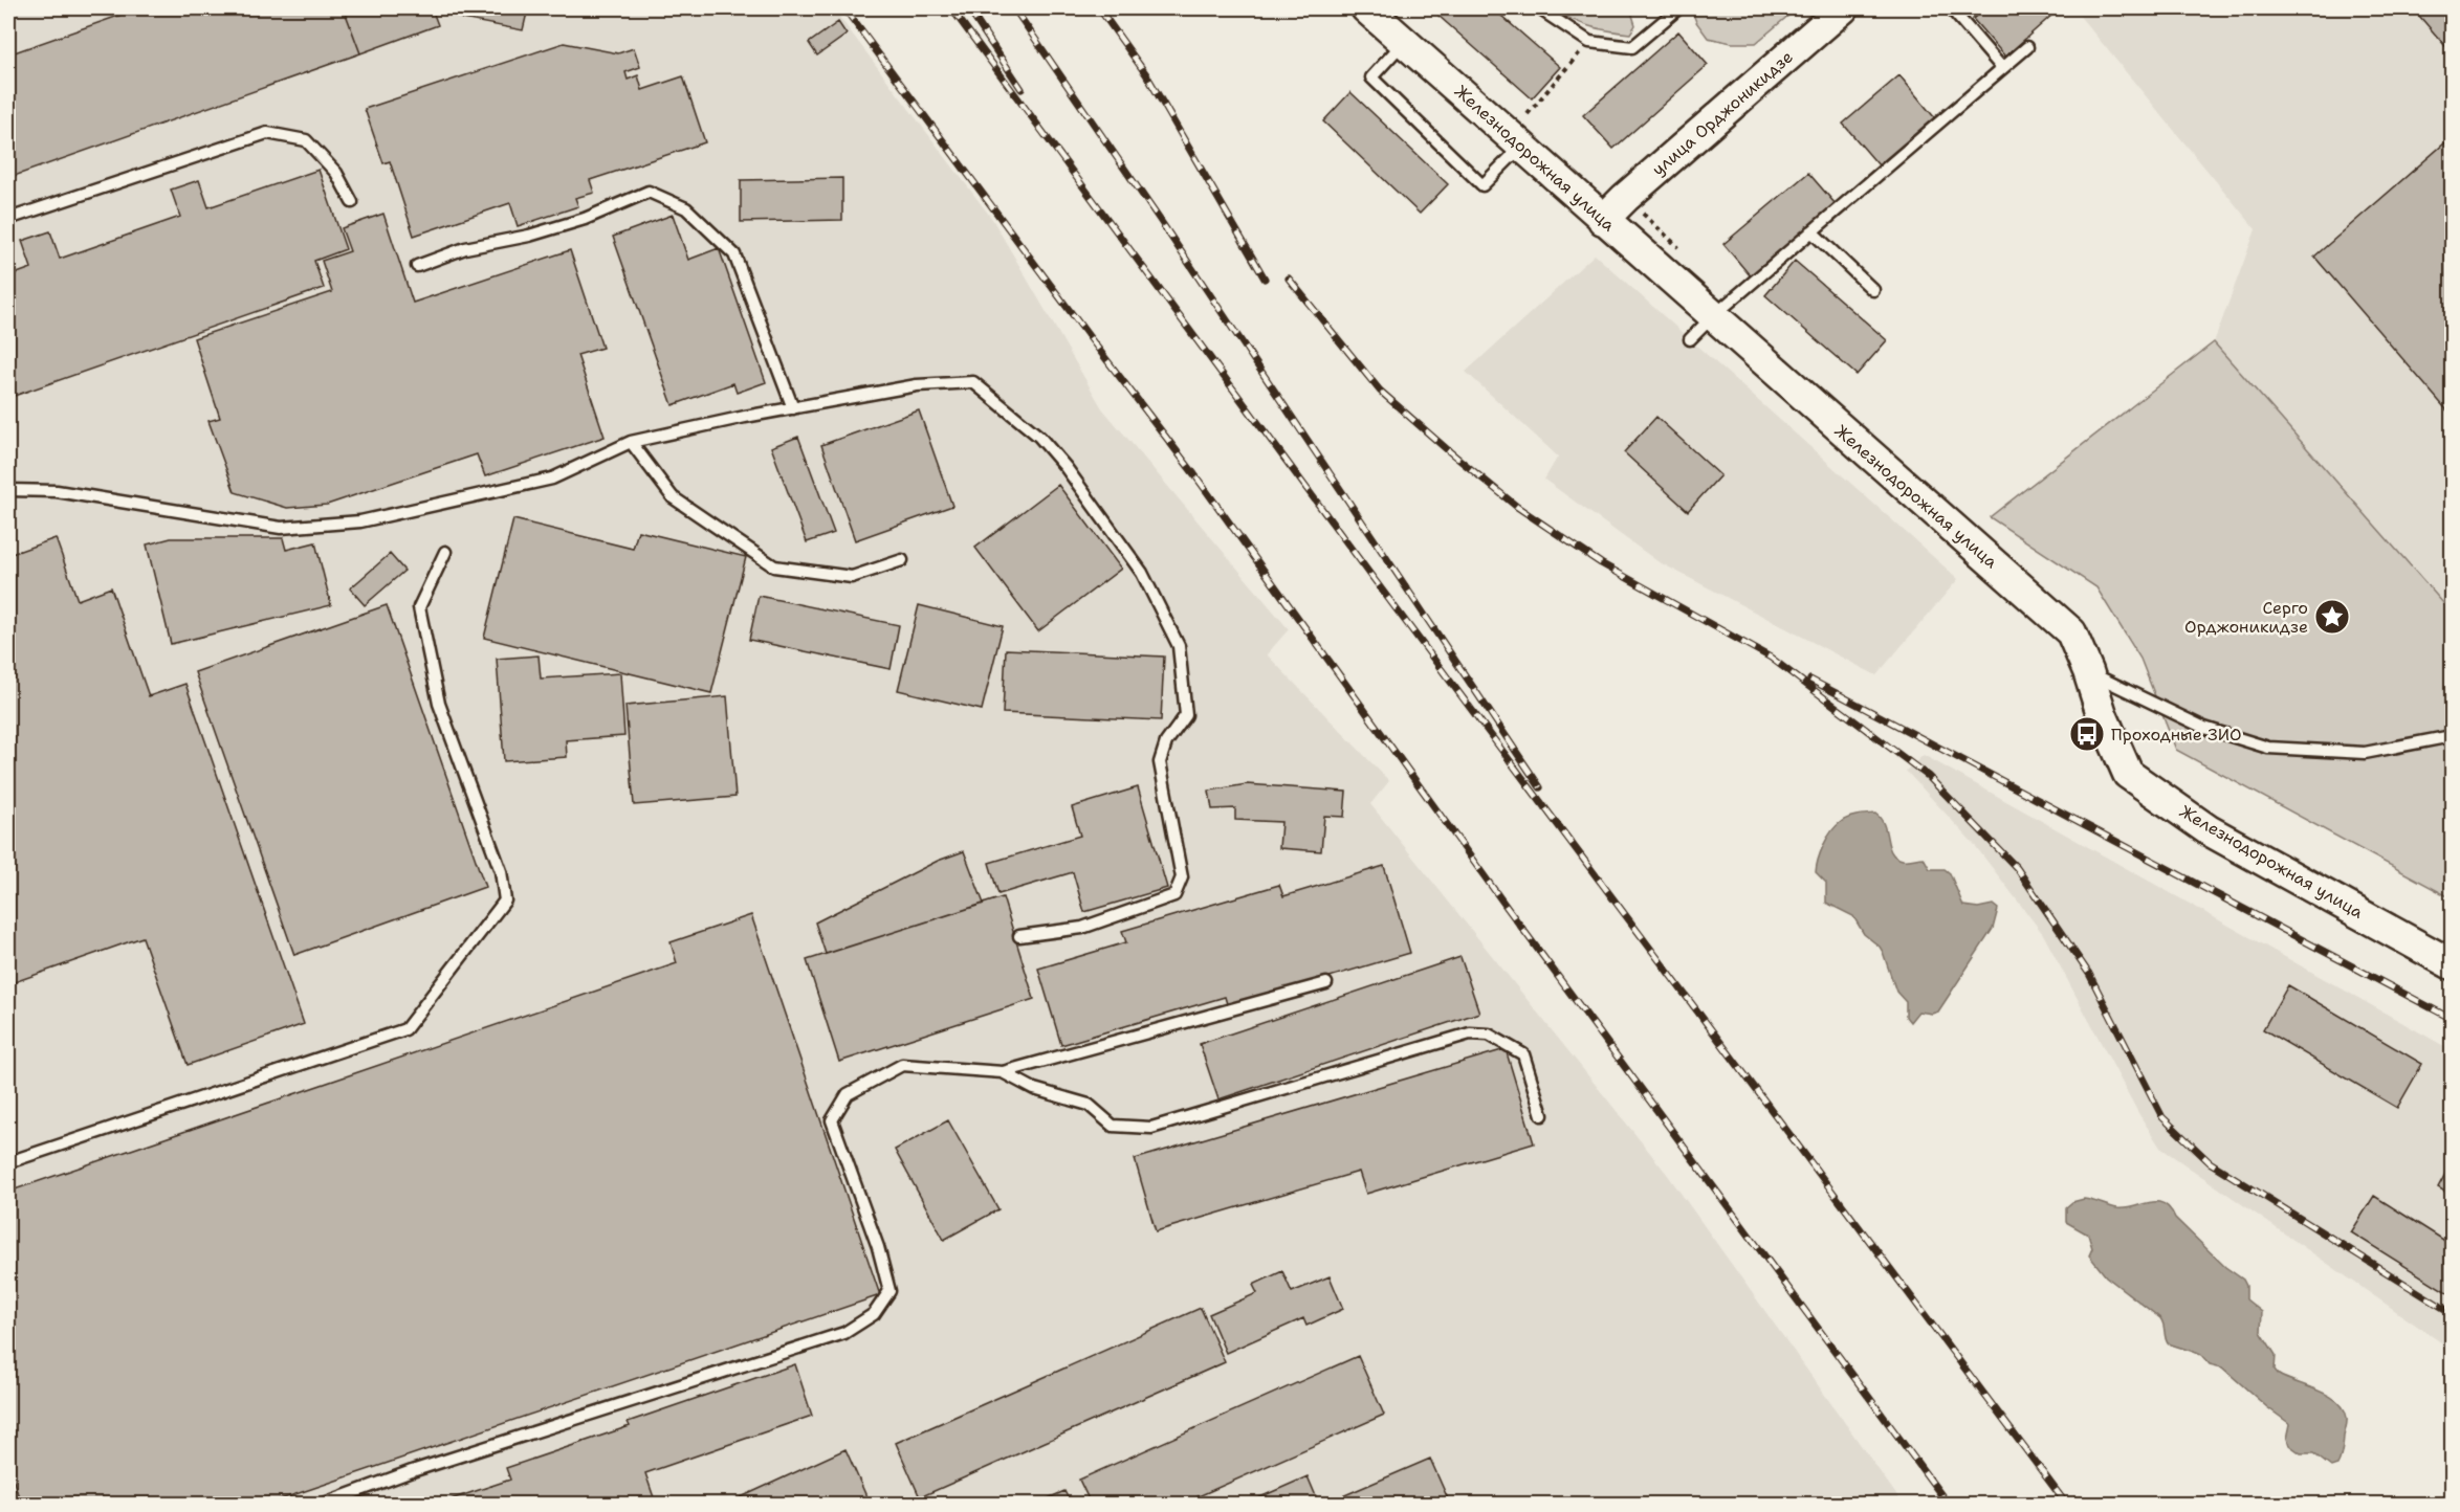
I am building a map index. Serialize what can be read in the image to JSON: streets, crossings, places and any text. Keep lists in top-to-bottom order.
{
  "streets": {
    "street": ["улица Орджоникидзе", "Железнодорожная улица"]
  },
  "crossings": [
    ["улица Орджоникидзе", "Железнодорожная улица"]
  ],
  "places": {
    "place": ["Серго Орджоникидзе"],
    "bus stop": ["Проходные ЗИО"]
  }
}
